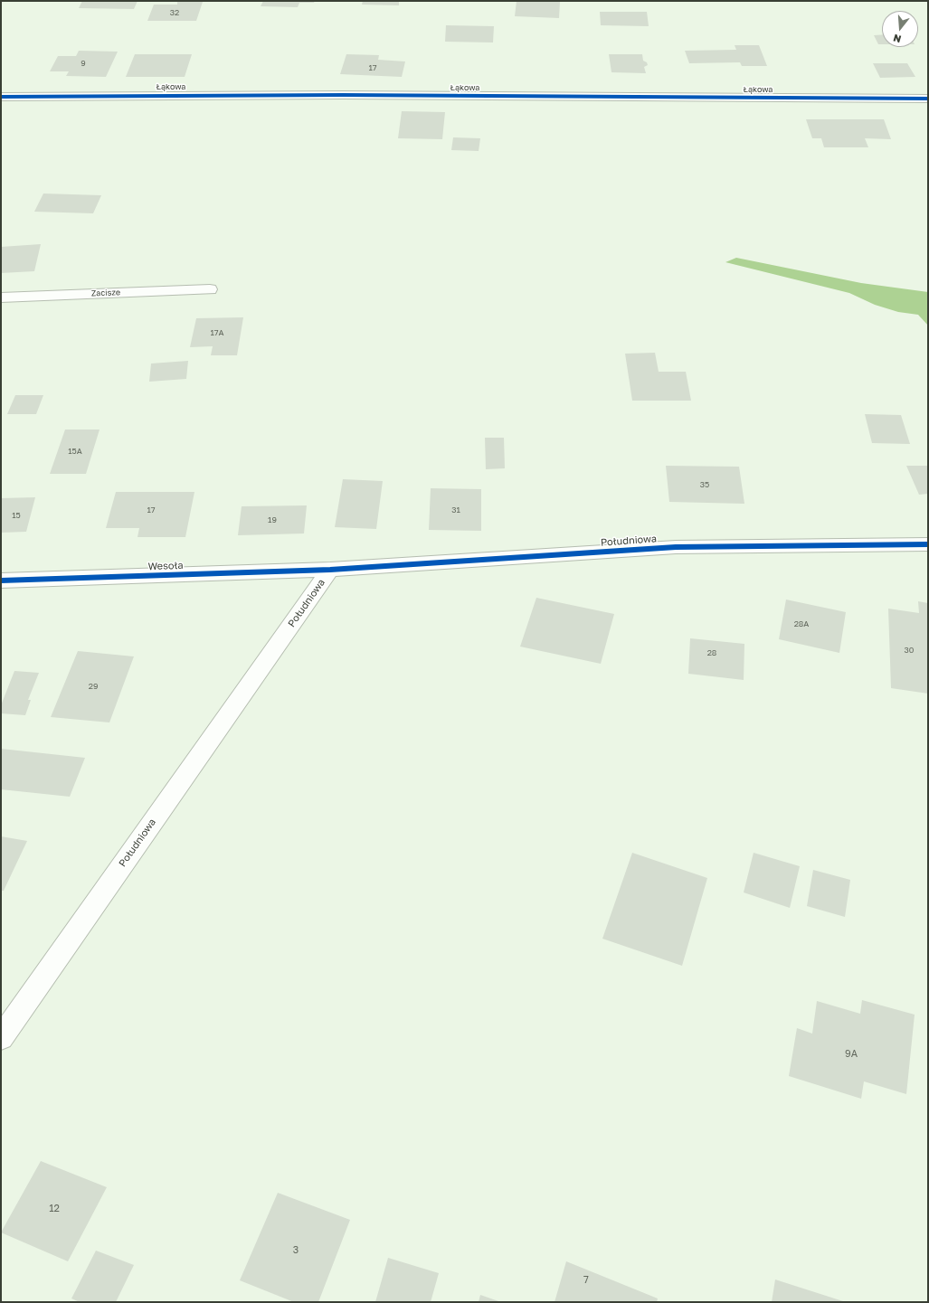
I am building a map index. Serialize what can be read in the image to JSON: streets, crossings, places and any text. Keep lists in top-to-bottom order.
{
  "streets": {
    "street": [
      "Łąkowa",
      "Zacisze",
      "Południowa",
      "Wesoła"
    ]
  },
  "crossings": [
    ["Południowa", "Wesoła"]
  ],
  "house_numbers": [
    "32",
    "9",
    "17",
    "17A",
    "15A",
    "35",
    "17",
    "31",
    "15",
    "19",
    "28A",
    "30",
    "28",
    "29",
    "9A",
    "12",
    "3",
    "7"
  ],
  "north": "bottom"
}
